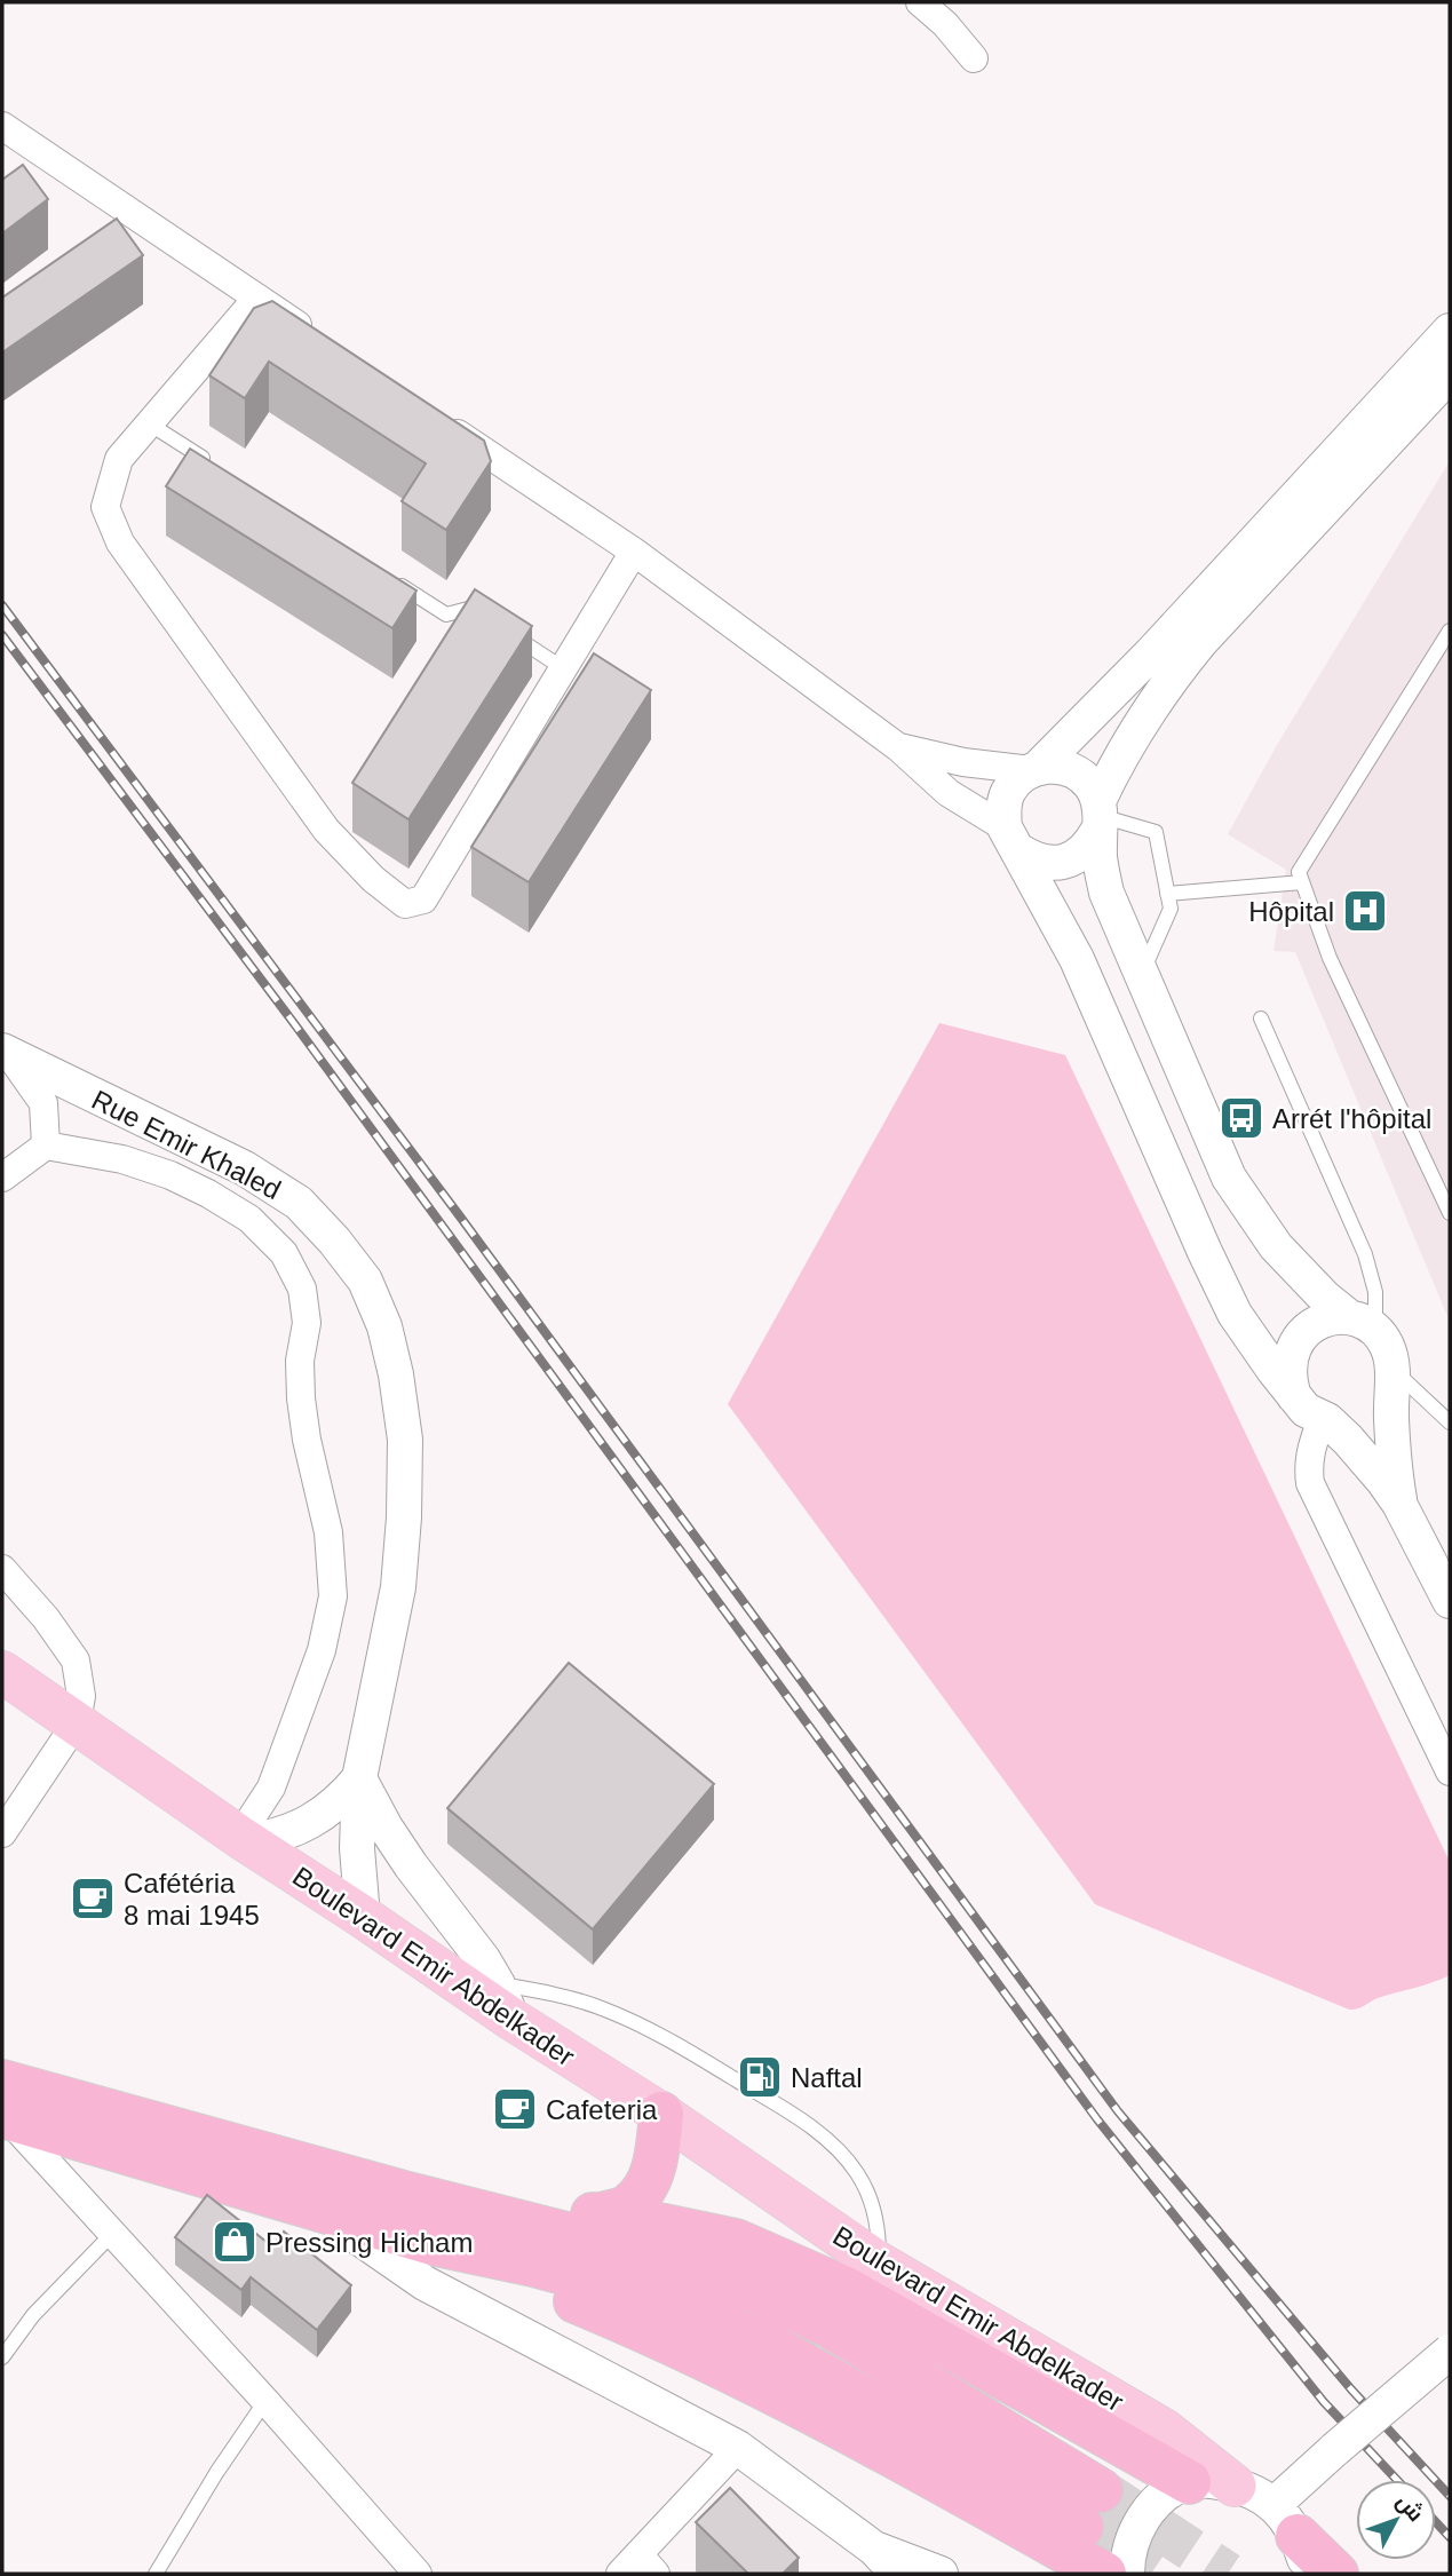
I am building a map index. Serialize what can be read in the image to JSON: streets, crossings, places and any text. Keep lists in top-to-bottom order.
{
  "streets": {
    "main road": ["Boulevard Emir Abdelkader"],
    "street": ["Rue Emir Khaled"]
  },
  "crossings": [
    ["Rue Emir Khaled", "Boulevard Emir Abdelkader"]
  ],
  "places": {
    "hospital": ["Hôpital"],
    "bus stop": ["Arrét l'hôpital"],
    "cafe": ["Cafétéria 8 mai 1945", "Cafeteria"],
    "fuel station": ["Naftal"],
    "shop": ["Pressing Hicham"]
  },
  "north": "top right"
}
